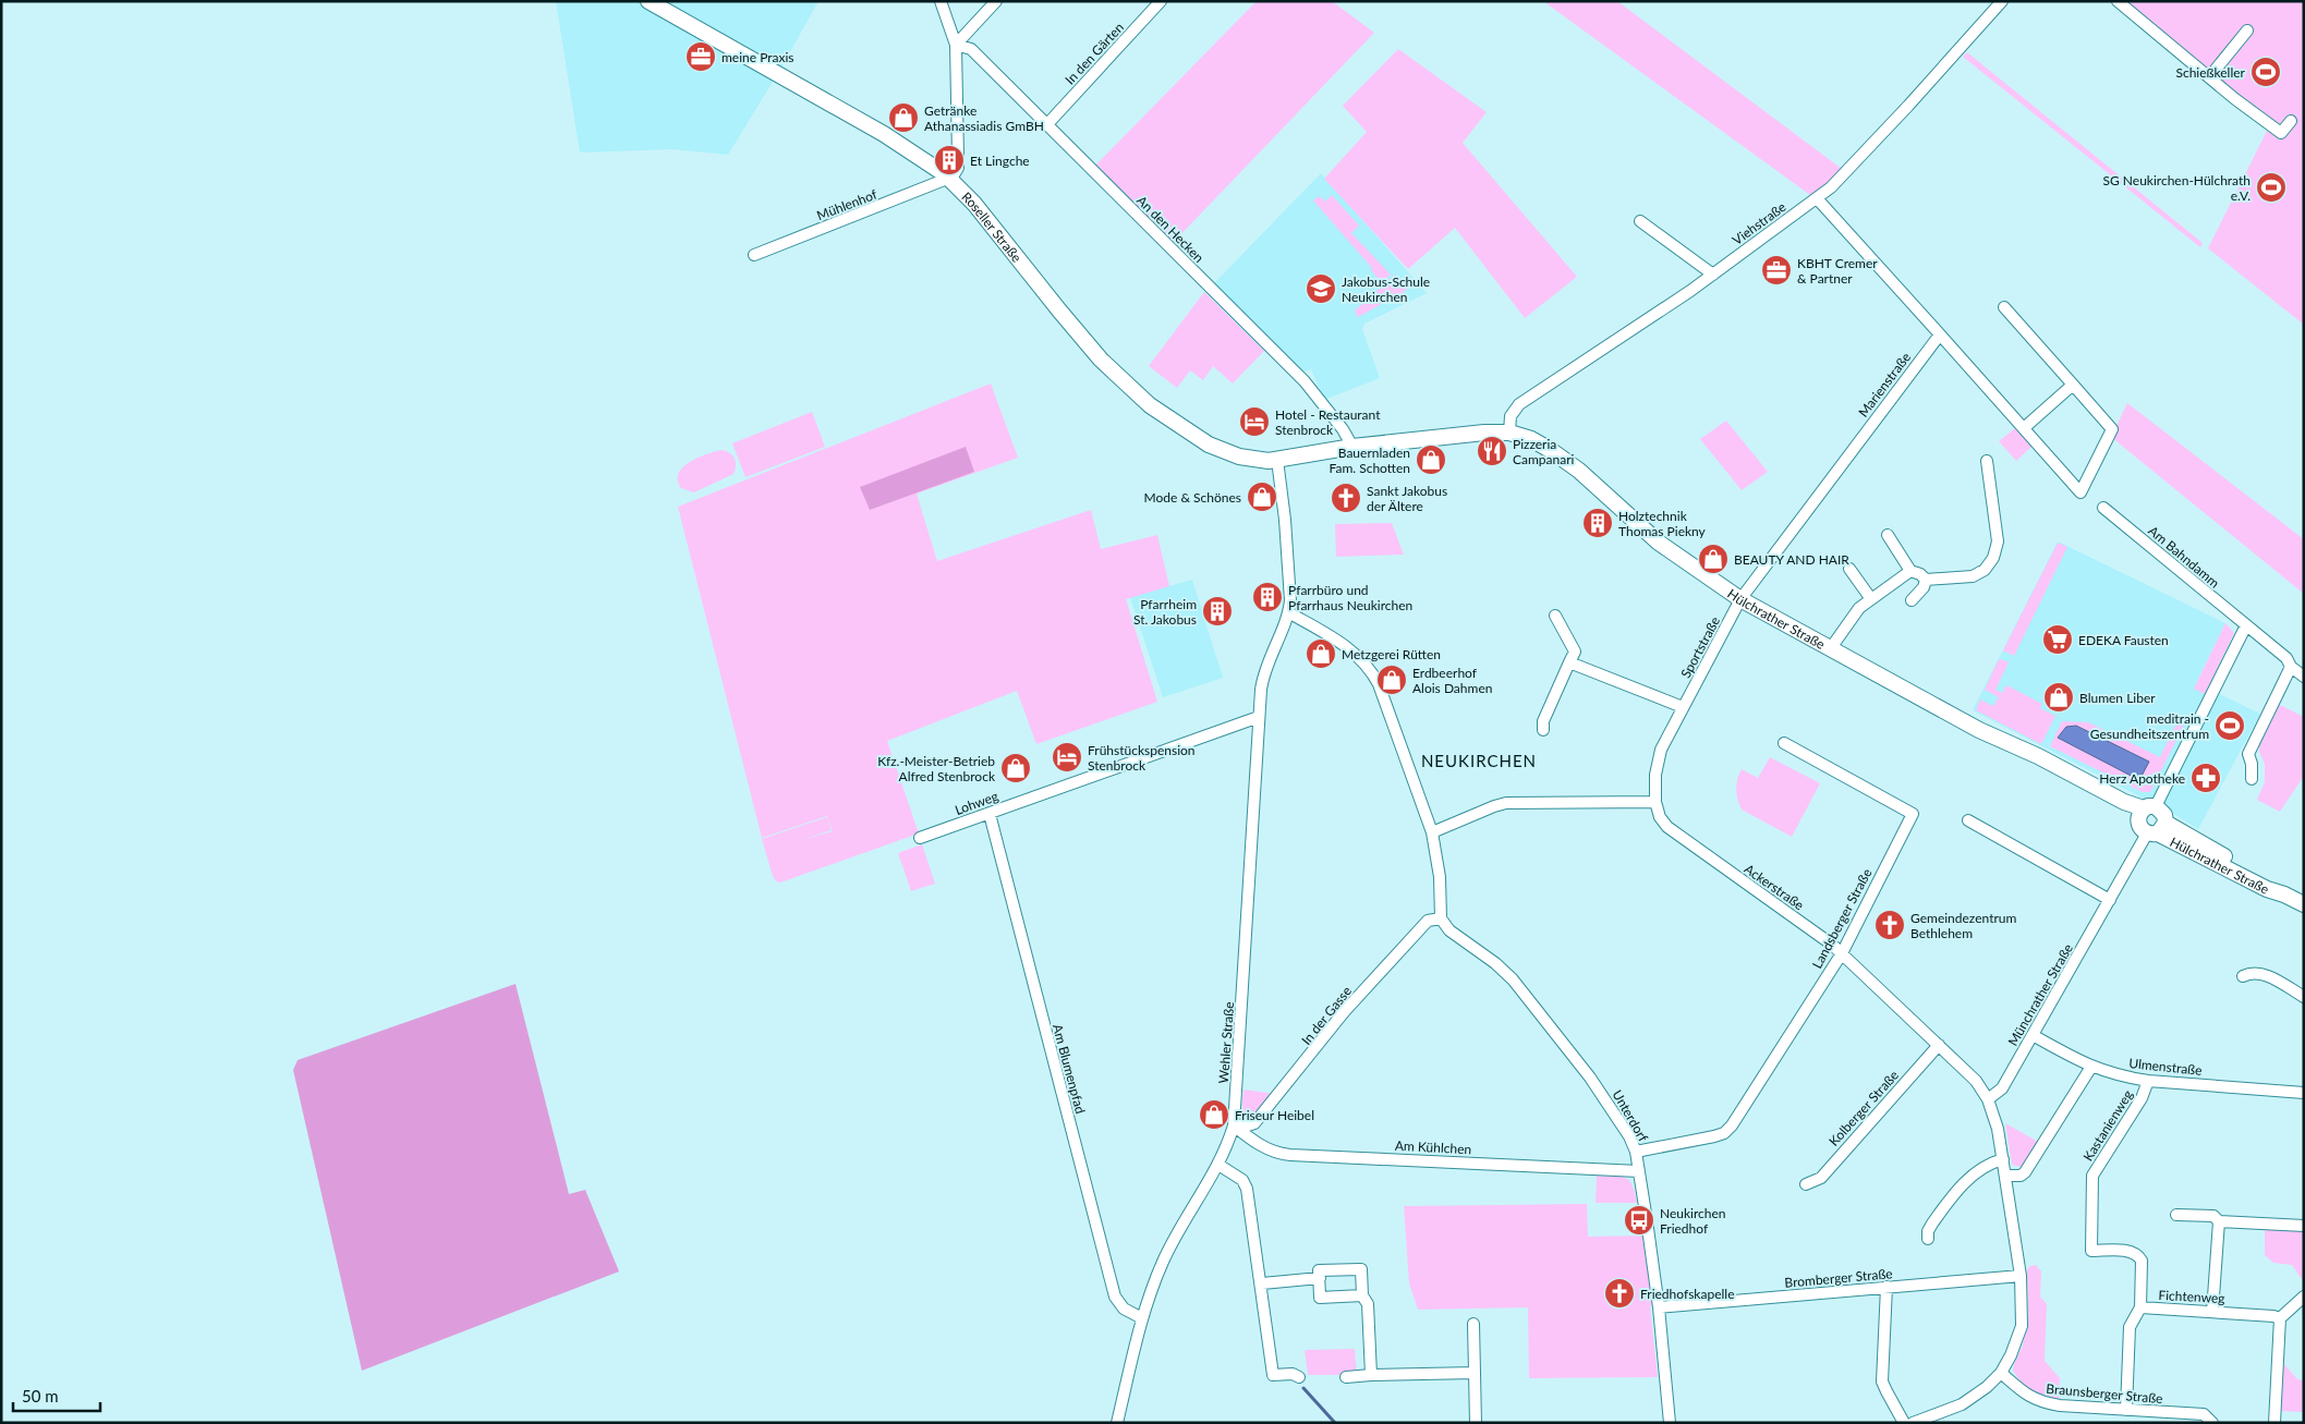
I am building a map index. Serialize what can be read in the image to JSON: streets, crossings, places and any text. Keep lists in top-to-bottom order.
{
  "streets": {
    "street": [
      "In den Gärten",
      "Mühlenhof",
      "Viehstraße",
      "Roseller Straße",
      "An den Hecken",
      "Marienstraße",
      "Am Bahndamm",
      "Hülchrather Straße",
      "Sportstraße",
      "Lohweg",
      "Ackerstraße",
      "Landsberger Straße",
      "Münchrather Straße",
      "In der Gasse",
      "Wehler Straße",
      "Ulmenstraße",
      "Am Blumenpfad",
      "Kolberger Straße",
      "Unterdorf",
      "Kastanienweg",
      "Am Kühlchen",
      "Bromberger Straße",
      "Fichtenweg",
      "Braunsberger Straße"
    ]
  },
  "crossings": [
    ["In den Gärten", "An den Hecken"],
    ["Mühlenhof", "Roseller Straße"],
    ["Viehstraße", "Hülchrather Straße"],
    ["Roseller Straße", "An den Hecken"],
    ["Roseller Straße", "Hülchrather Straße"],
    ["Roseller Straße", "Wehler Straße"],
    ["An den Hecken", "Hülchrather Straße"],
    ["Marienstraße", "Hülchrather Straße"],
    ["Marienstraße", "Sportstraße"],
    ["Hülchrather Straße", "Sportstraße"],
    ["Hülchrather Straße", "Münchrather Straße"],
    ["Sportstraße", "Ackerstraße"],
    ["Lohweg", "Wehler Straße"],
    ["Lohweg", "Am Blumenpfad"],
    ["Ackerstraße", "Landsberger Straße"],
    ["Ackerstraße", "Münchrather Straße"],
    ["Ackerstraße", "Kolberger Straße"],
    ["Ackerstraße", "Bromberger Straße"],
    ["Ackerstraße", "Braunsberger Straße"],
    ["Landsberger Straße", "Unterdorf"],
    ["Münchrather Straße", "Ulmenstraße"],
    ["In der Gasse", "Wehler Straße"],
    ["In der Gasse", "Unterdorf"],
    ["In der Gasse", "Am Kühlchen"],
    ["Wehler Straße", "Am Blumenpfad"],
    ["Wehler Straße", "Am Kühlchen"],
    ["Ulmenstraße", "Kastanienweg"],
    ["Unterdorf", "Am Kühlchen"],
    ["Unterdorf", "Bromberger Straße"],
    ["Kastanienweg", "Fichtenweg"],
    ["Fichtenweg", "Braunsberger Straße"]
  ],
  "districts": ["NEUKIRCHEN"],
  "places": {
    "office": ["meine Praxis", "KBHT Cremer & Partner"],
    "sports": ["Schießkeller", "SG Neukirchen-Hülchrath e.V.", "meditrain - Gesundheitszentrum"],
    "shop": [
      "Getränke Athanassiadis GmBH",
      "Bauernladen Fam. Schotten",
      "Mode & Schönes",
      "BEAUTY AND HAIR",
      "Metzgerei Rütten",
      "Erdbeerhof Alois Dahmen",
      "Blumen Liber",
      "Kfz.-Meister-Betrieb Alfred Stenbrock",
      "Friseur Heibel"
    ],
    "building": [
      "Et Lingche",
      "Holztechnik Thomas Piekny",
      "Pfarrbüro und Pfarrhaus Neukirchen",
      "Pfarrheim St. Jakobus"
    ],
    "school or university": ["Jakobus-Schule Neukirchen"],
    "hotel": ["Hotel - Restaurant Stenbrock", "Frühstückspension Stenbrock"],
    "restaurant": ["Pizzeria Campanari"],
    "church": ["Sankt Jakobus der Ältere", "Gemeindezentrum Bethlehem", "Friedhofskapelle"],
    "supermarket": ["EDEKA Fausten"],
    "pharmacy": ["Herz Apotheke"],
    "bus stop": ["Neukirchen Friedhof"]
  },
  "scale_bar": "50 m"
}
